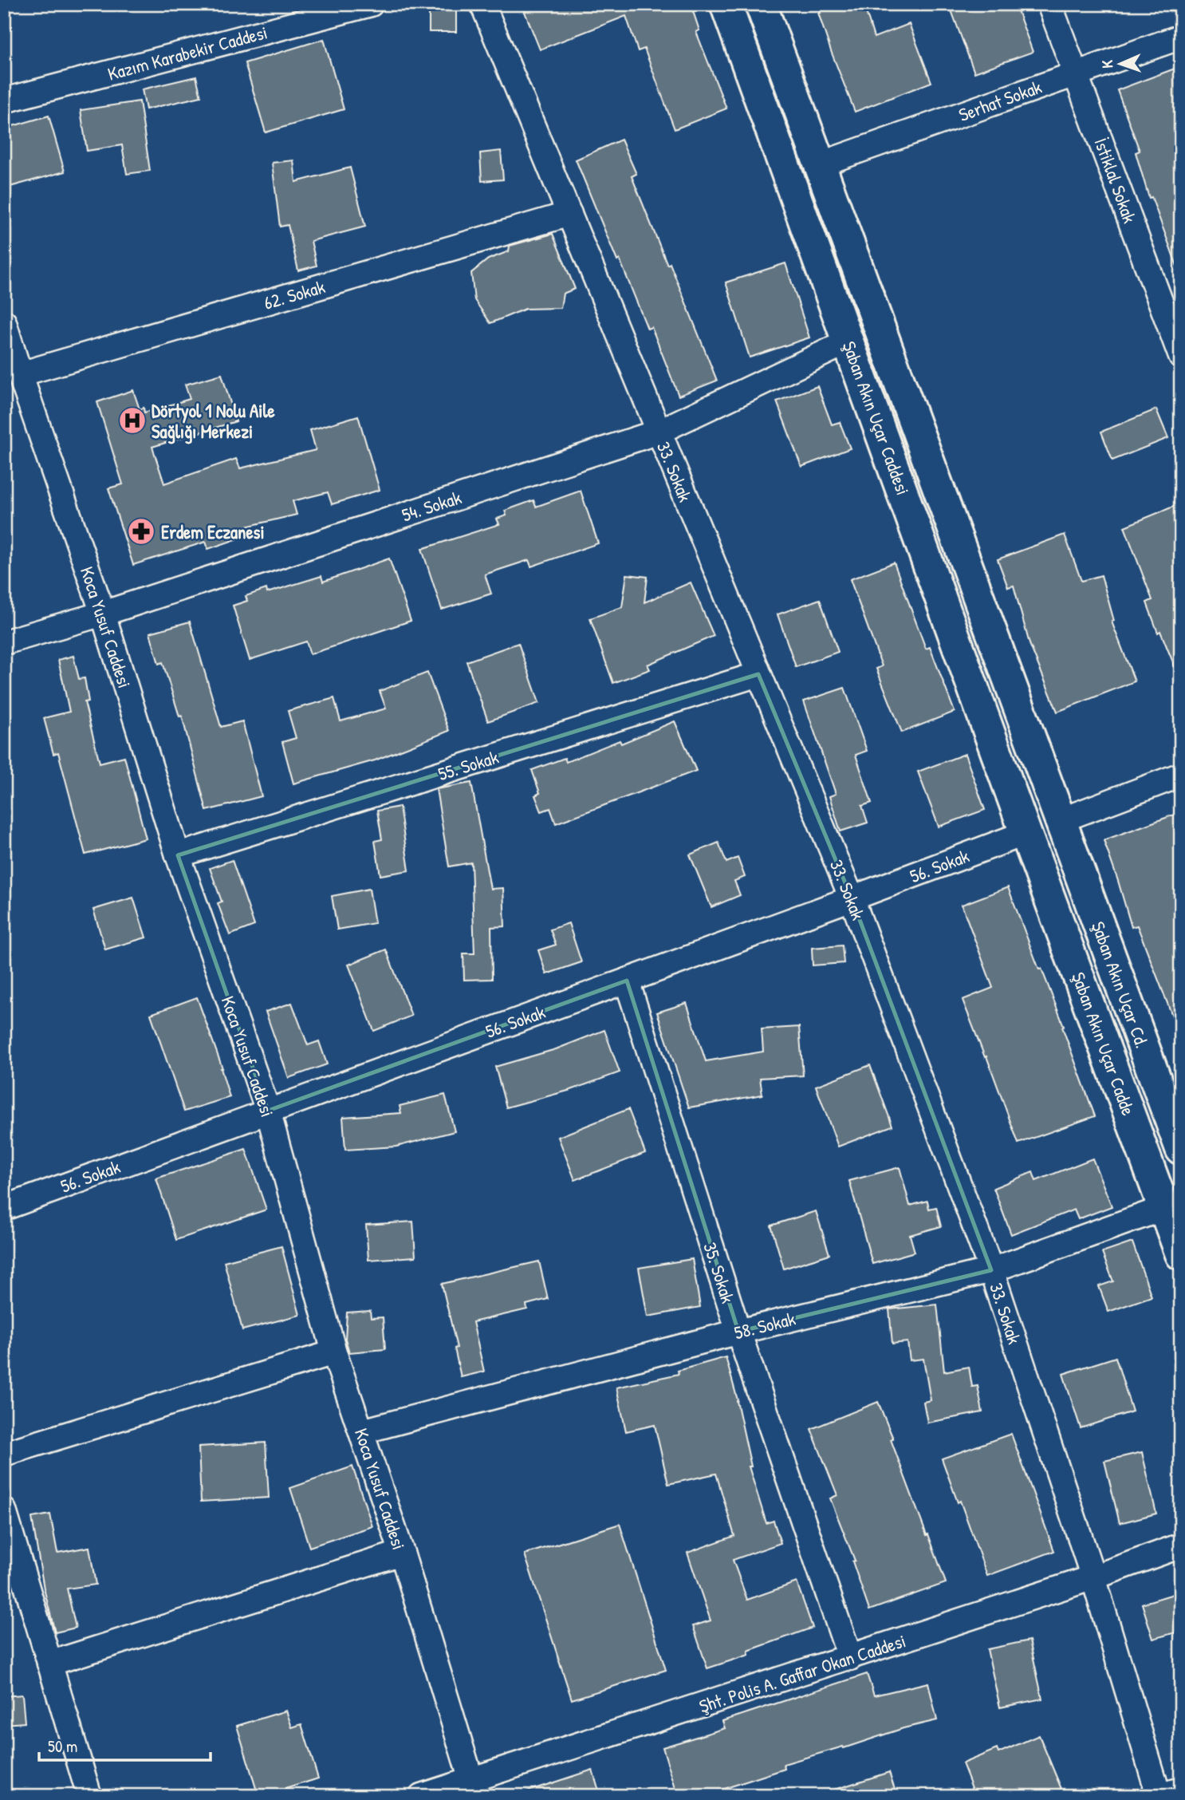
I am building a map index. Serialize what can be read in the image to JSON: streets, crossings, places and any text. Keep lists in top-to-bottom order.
{
  "streets": {
    "main road": ["Şaban Akın Uçar Caddesi", "Şaban Akın Uçar Cd.", "Şaban Akın Uçar Cadde"],
    "street": [
      "Kazım Karabekir Caddesi",
      "Serhat Sokak",
      "İstiklal Sokak",
      "62. Sokak",
      "33. Sokak",
      "54. Sokak",
      "Koca Yusuf Caddesi",
      "55. Sokak",
      "56. Sokak",
      "35. Sokak",
      "58. Sokak",
      "Şht. Polis A. Gaffar Okan Caddesi"
    ]
  },
  "crossings": [
    ["Serhat Sokak", "İstiklal Sokak"],
    ["Serhat Sokak", "Şaban Akın Uçar Caddesi"],
    ["62. Sokak", "33. Sokak"],
    ["62. Sokak", "Koca Yusuf Caddesi"],
    ["Şaban Akın Uçar Caddesi", "54. Sokak"],
    ["Şaban Akın Uçar Caddesi", "56. Sokak"],
    ["Şaban Akın Uçar Caddesi", "Şaban Akın Uçar Cd."],
    ["Şaban Akın Uçar Caddesi", "Şaban Akın Uçar Cadde"],
    ["33. Sokak", "54. Sokak"],
    ["33. Sokak", "55. Sokak"],
    ["33. Sokak", "56. Sokak"],
    ["33. Sokak", "58. Sokak"],
    ["33. Sokak", "Şht. Polis A. Gaffar Okan Caddesi"],
    ["54. Sokak", "Koca Yusuf Caddesi"],
    ["Koca Yusuf Caddesi", "55. Sokak"],
    ["Koca Yusuf Caddesi", "56. Sokak"],
    ["Koca Yusuf Caddesi", "58. Sokak"],
    ["Koca Yusuf Caddesi", "Şht. Polis A. Gaffar Okan Caddesi"],
    ["56. Sokak", "Şaban Akın Uçar Cadde"],
    ["56. Sokak", "35. Sokak"],
    ["Şaban Akın Uçar Cadde", "58. Sokak"],
    ["35. Sokak", "58. Sokak"],
    ["35. Sokak", "Şht. Polis A. Gaffar Okan Caddesi"]
  ],
  "places": {
    "hospital": ["Dörtyol 1 Nolu Aile Sağlığı Merkezi"],
    "pharmacy": ["Erdem Eczanesi"]
  },
  "scale_bar": "50 m",
  "north": "left"
}
